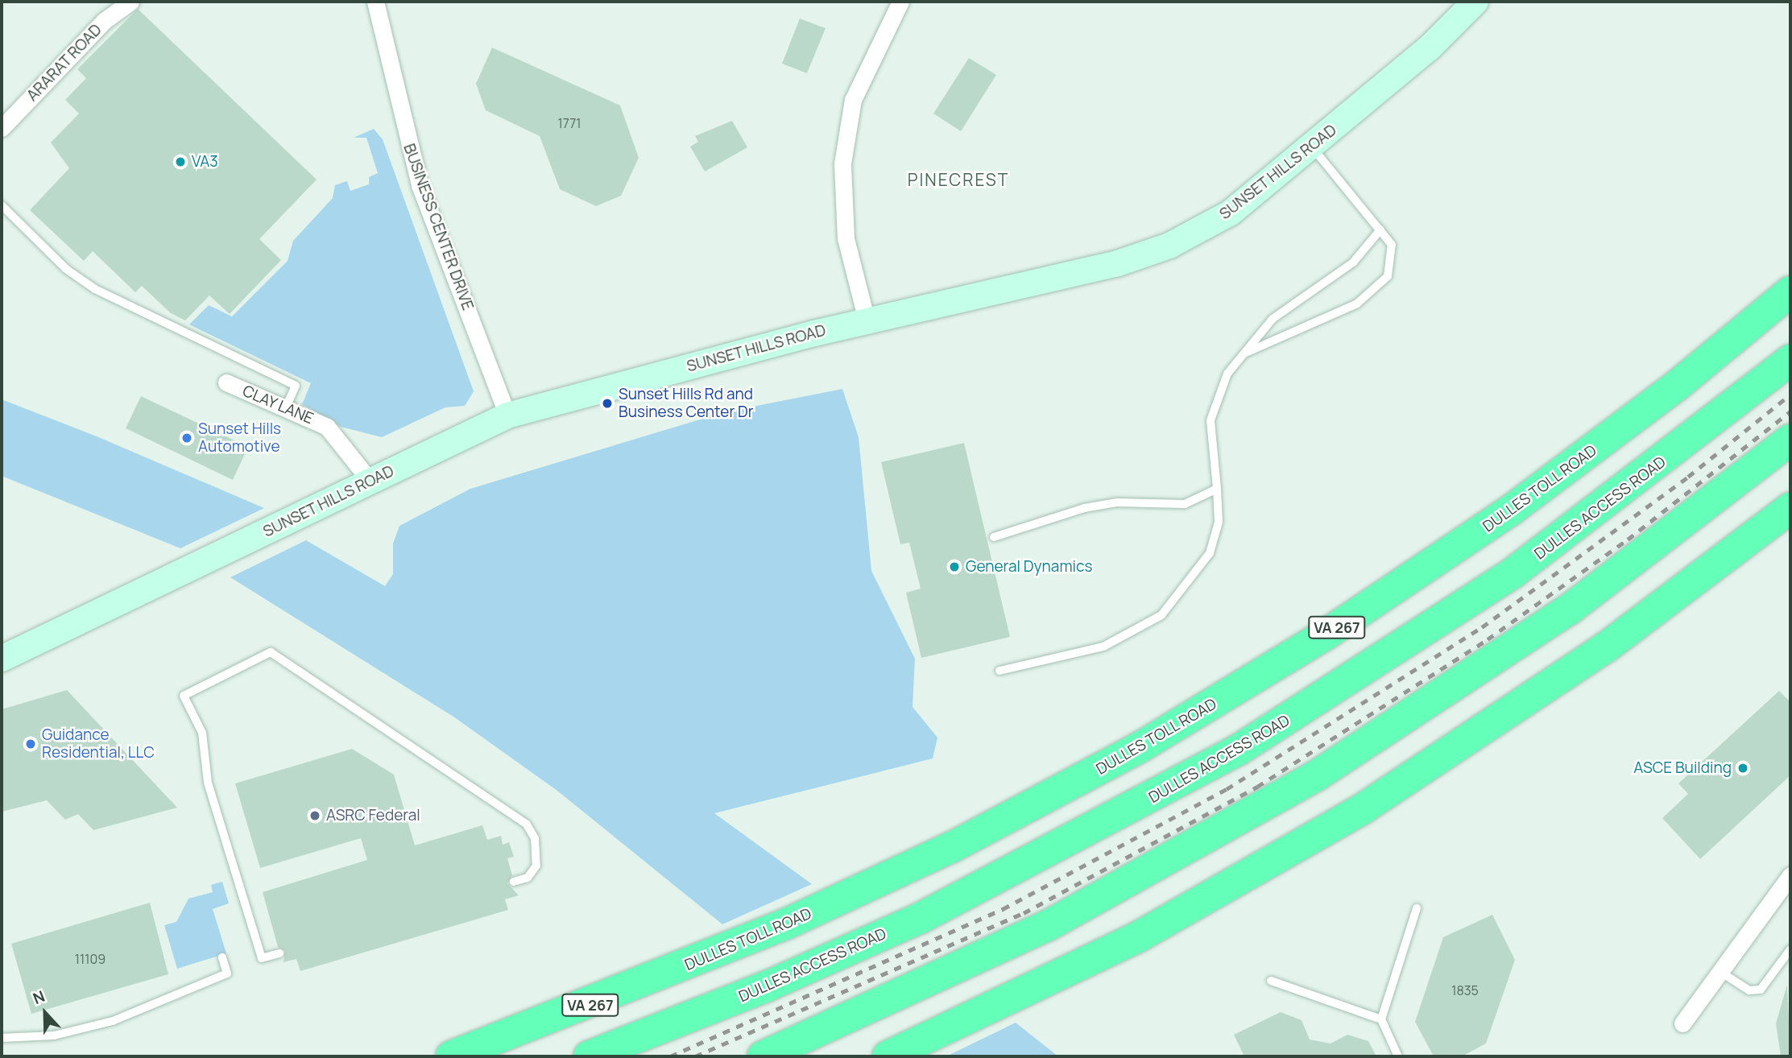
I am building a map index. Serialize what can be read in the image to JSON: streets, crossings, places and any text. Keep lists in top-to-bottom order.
{
  "streets": {
    "highway": ["DULLES TOLL ROAD", "DULLES ACCESS ROAD", "VA 267"],
    "main road": ["SUNSET HILLS ROAD"],
    "street": ["ARARAT ROAD", "BUSINESS CENTER DRIVE", "CLAY LANE"]
  },
  "crossings": [
    ["SUNSET HILLS ROAD", "BUSINESS CENTER DRIVE"],
    ["SUNSET HILLS ROAD", "CLAY LANE"]
  ],
  "districts": ["PINECREST"],
  "places": [
    "VA3",
    "Sunset Hills Rd and Business Center Dr",
    "Sunset Hills Automotive",
    "General Dynamics",
    "Guidance Residential, LLC",
    "ASCE Building",
    "ASRC Federal"
  ],
  "house_numbers": ["1771", "11109", "1835"],
  "north": "top"
}
